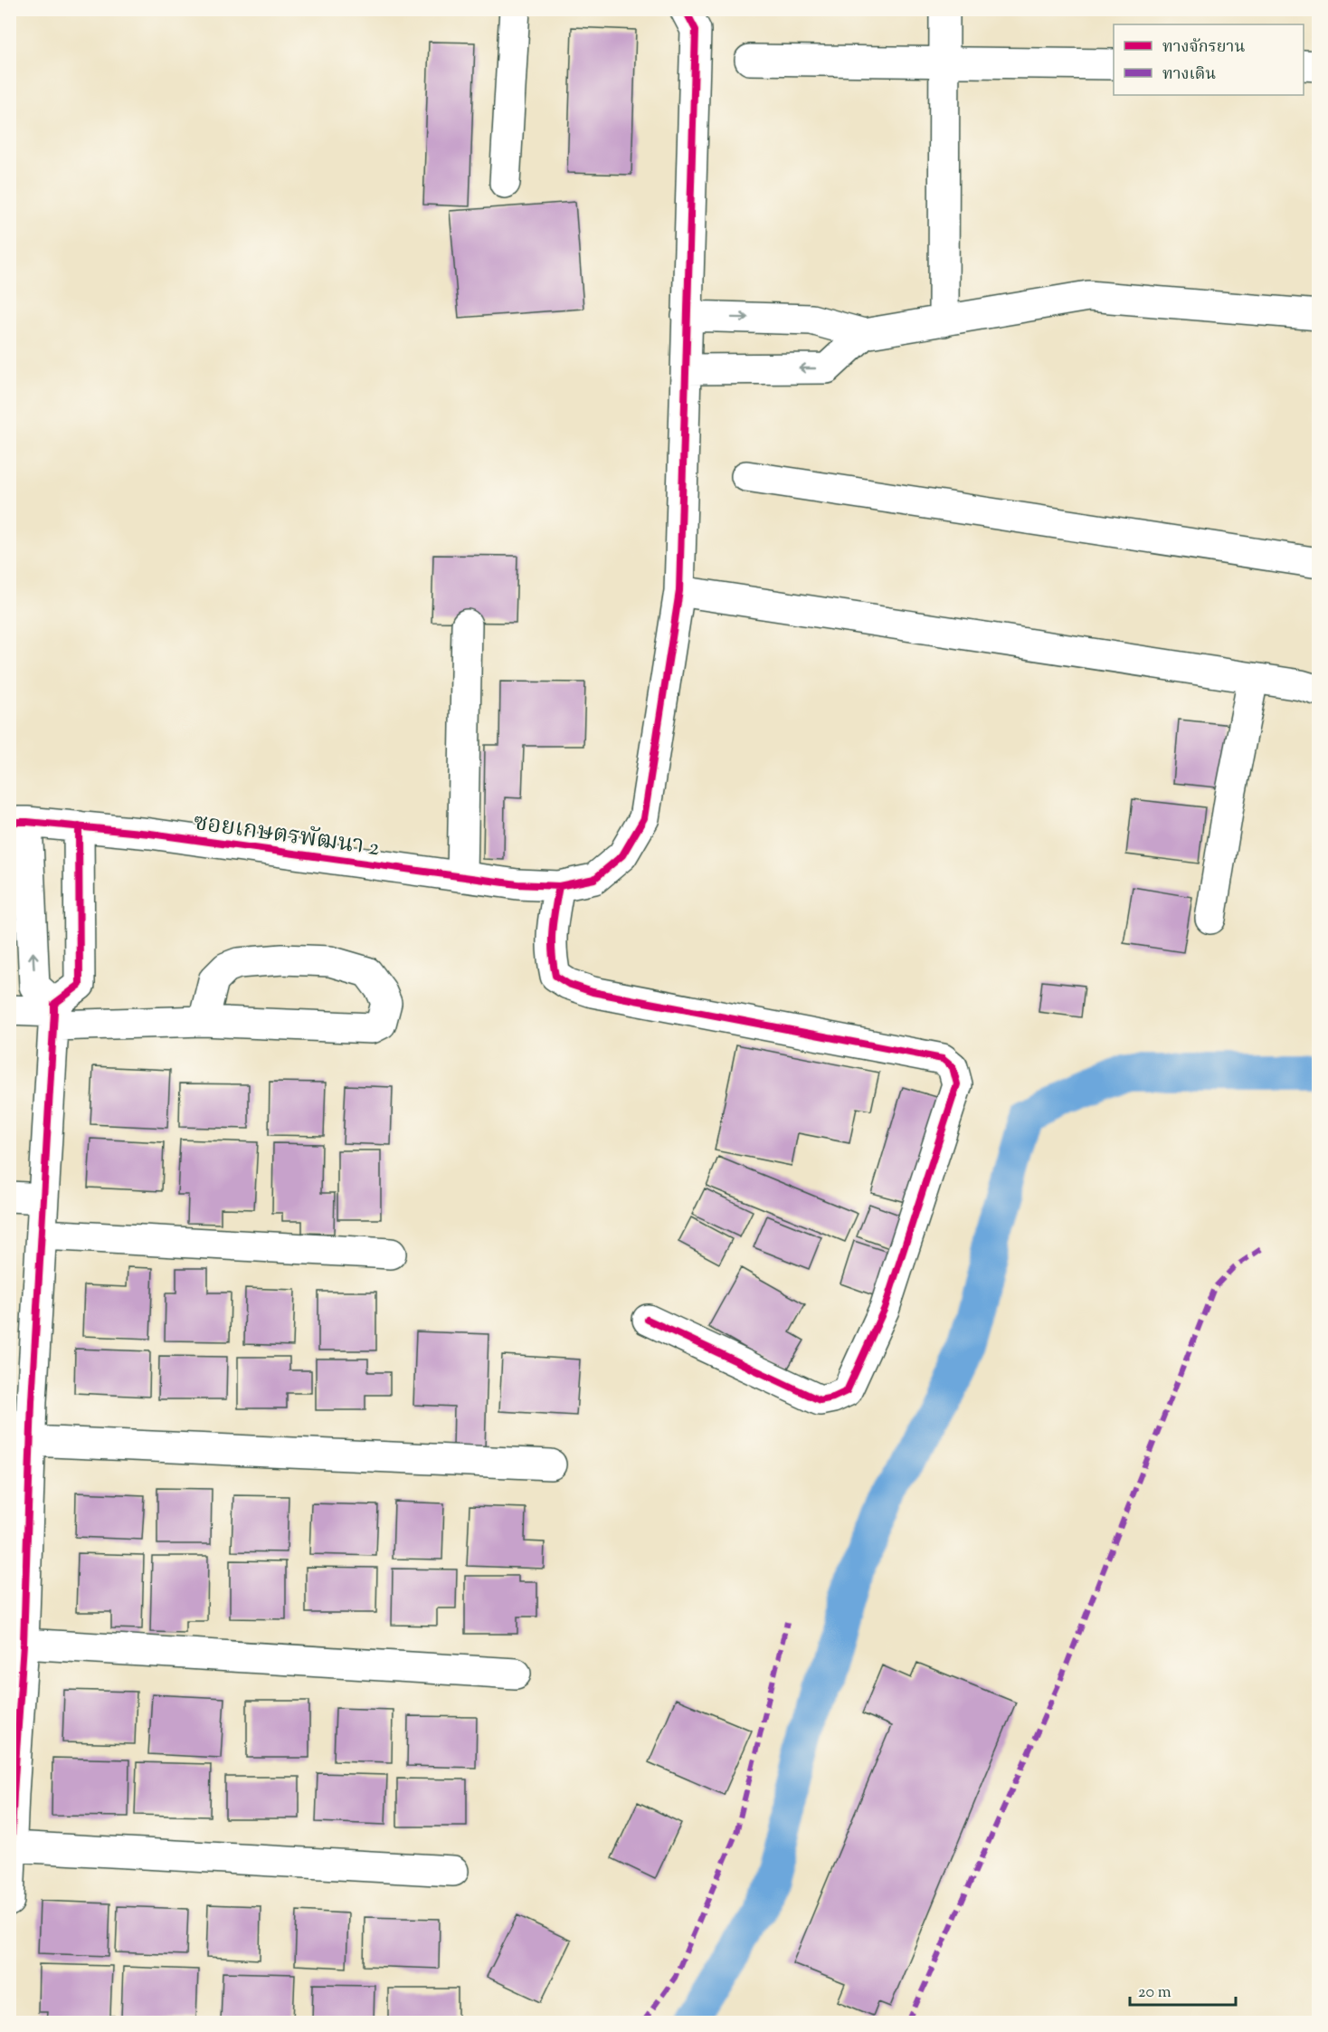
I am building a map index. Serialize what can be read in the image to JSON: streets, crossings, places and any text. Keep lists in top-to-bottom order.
{
  "streets": {
    "street": ["ซอยเกษตรพัฒนา 2"]
  },
  "legend": ["ทางจักรยาน", "ทางเดิน"],
  "scale_bar": "20 m"
}
